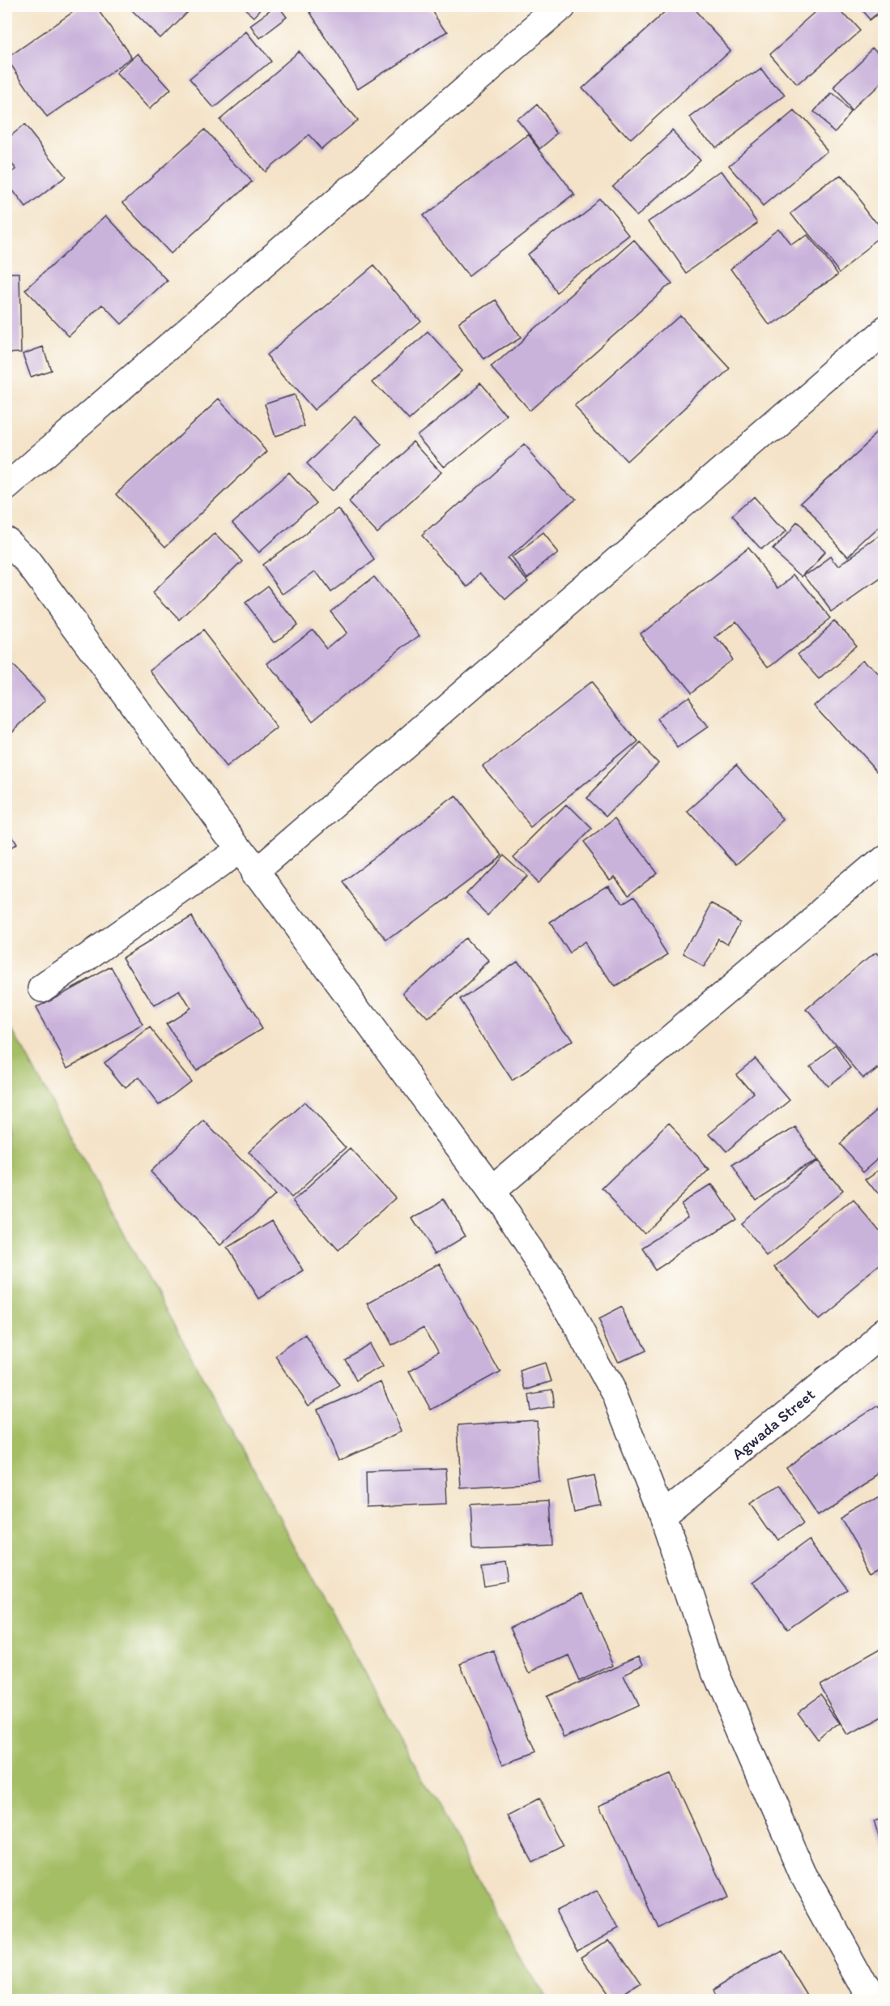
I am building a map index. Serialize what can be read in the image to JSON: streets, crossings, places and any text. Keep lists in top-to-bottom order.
{
  "streets": {
    "street": ["Agwada Street"]
  }
}
